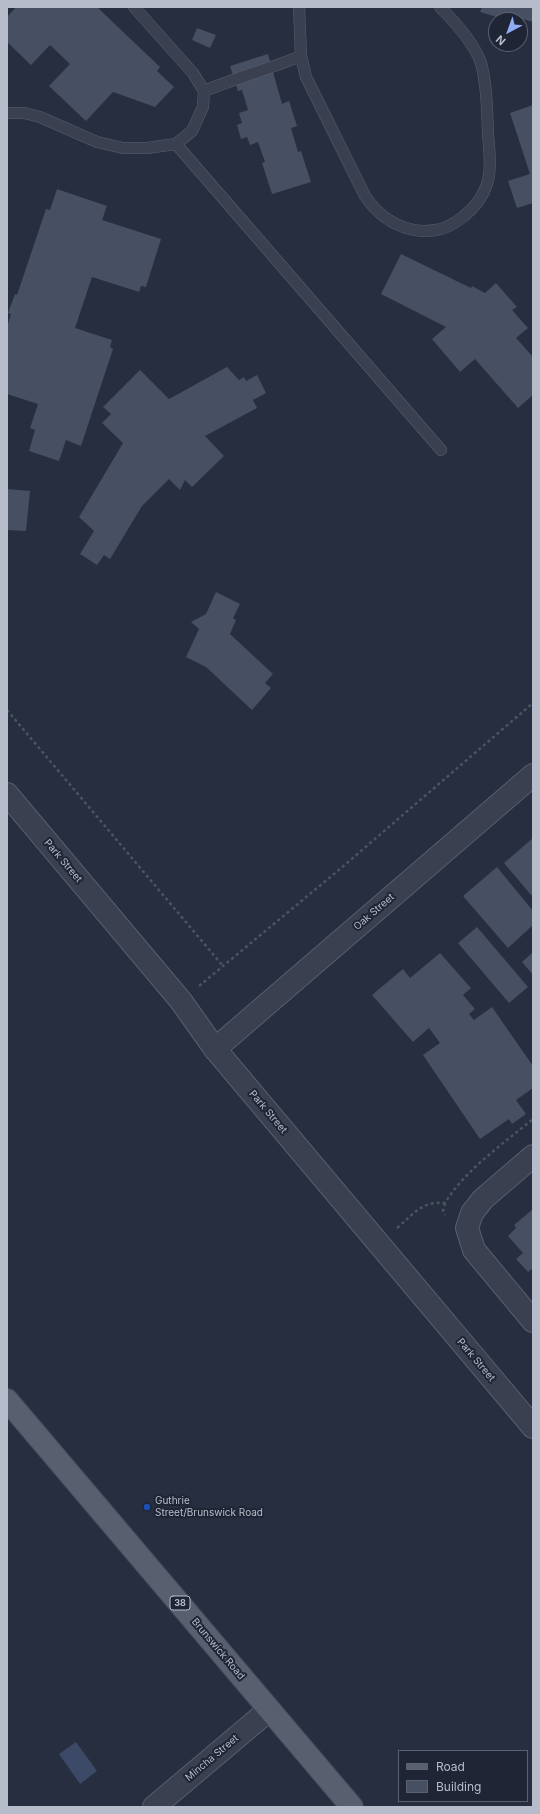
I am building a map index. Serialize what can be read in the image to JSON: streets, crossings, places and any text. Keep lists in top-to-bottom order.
{
  "streets": {
    "main road": ["38", "Brunswick Road"],
    "street": ["Park Street", "Oak Street", "Mincha Street"]
  },
  "crossings": [
    ["Park Street", "Oak Street"],
    ["Brunswick Road", "Mincha Street"]
  ],
  "places": ["Guthrie Street/Brunswick Road"],
  "legend": ["Road", "Building"],
  "north": "bottom left"
}
